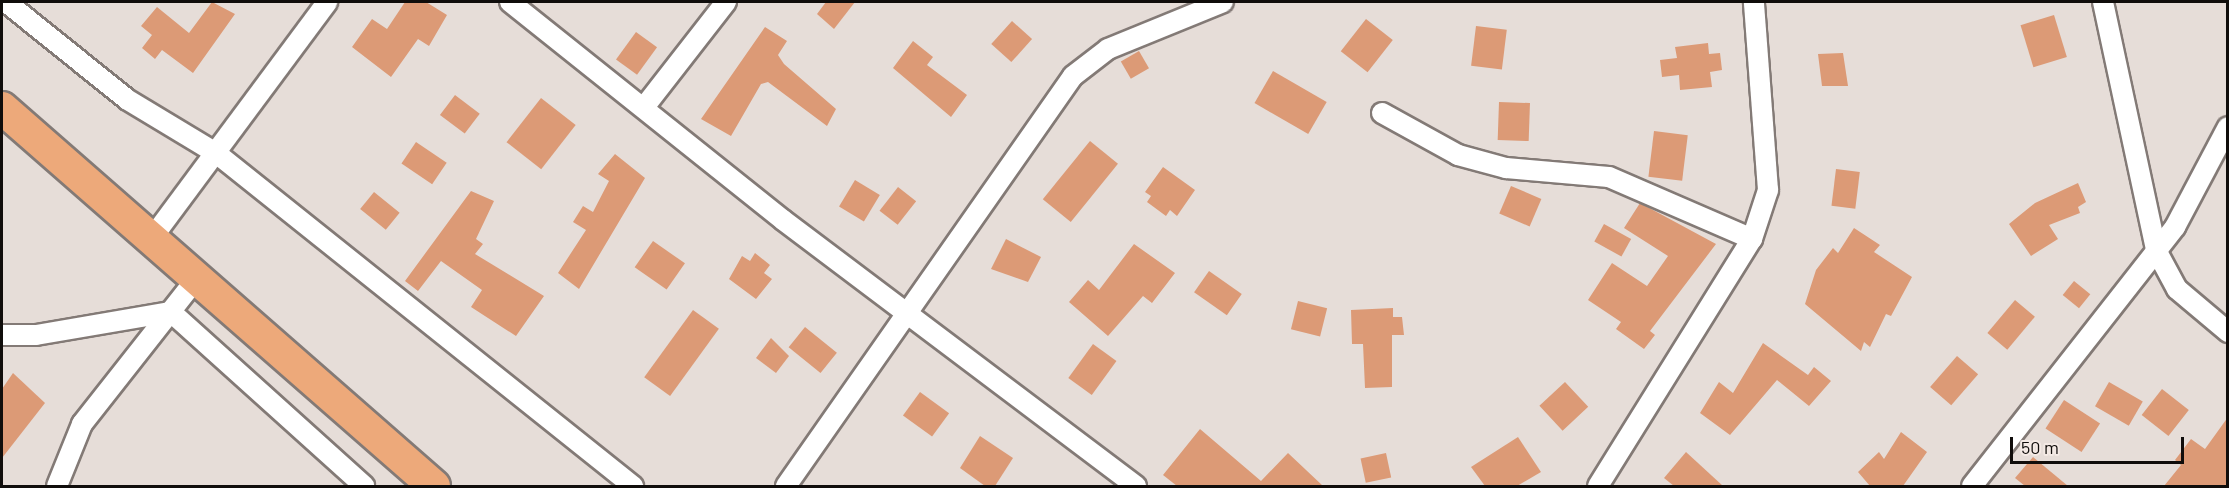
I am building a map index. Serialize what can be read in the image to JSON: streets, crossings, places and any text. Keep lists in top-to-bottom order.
{
  "scale_bar": "50 m"
}
